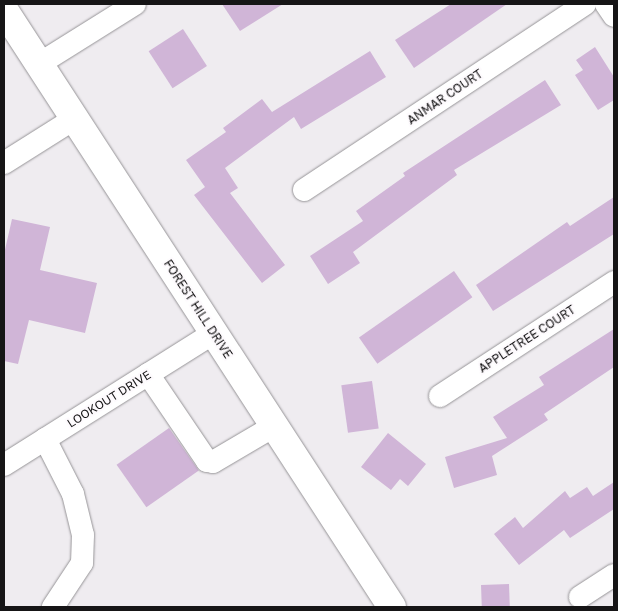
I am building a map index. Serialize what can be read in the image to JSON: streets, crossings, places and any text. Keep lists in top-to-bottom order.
{
  "streets": {
    "main road": ["FOREST HILL DRIVE"],
    "street": ["ANMAR COURT", "APPLETREE COURT", "LOOKOUT DRIVE"]
  },
  "crossings": [
    ["FOREST HILL DRIVE", "LOOKOUT DRIVE"]
  ]
}
